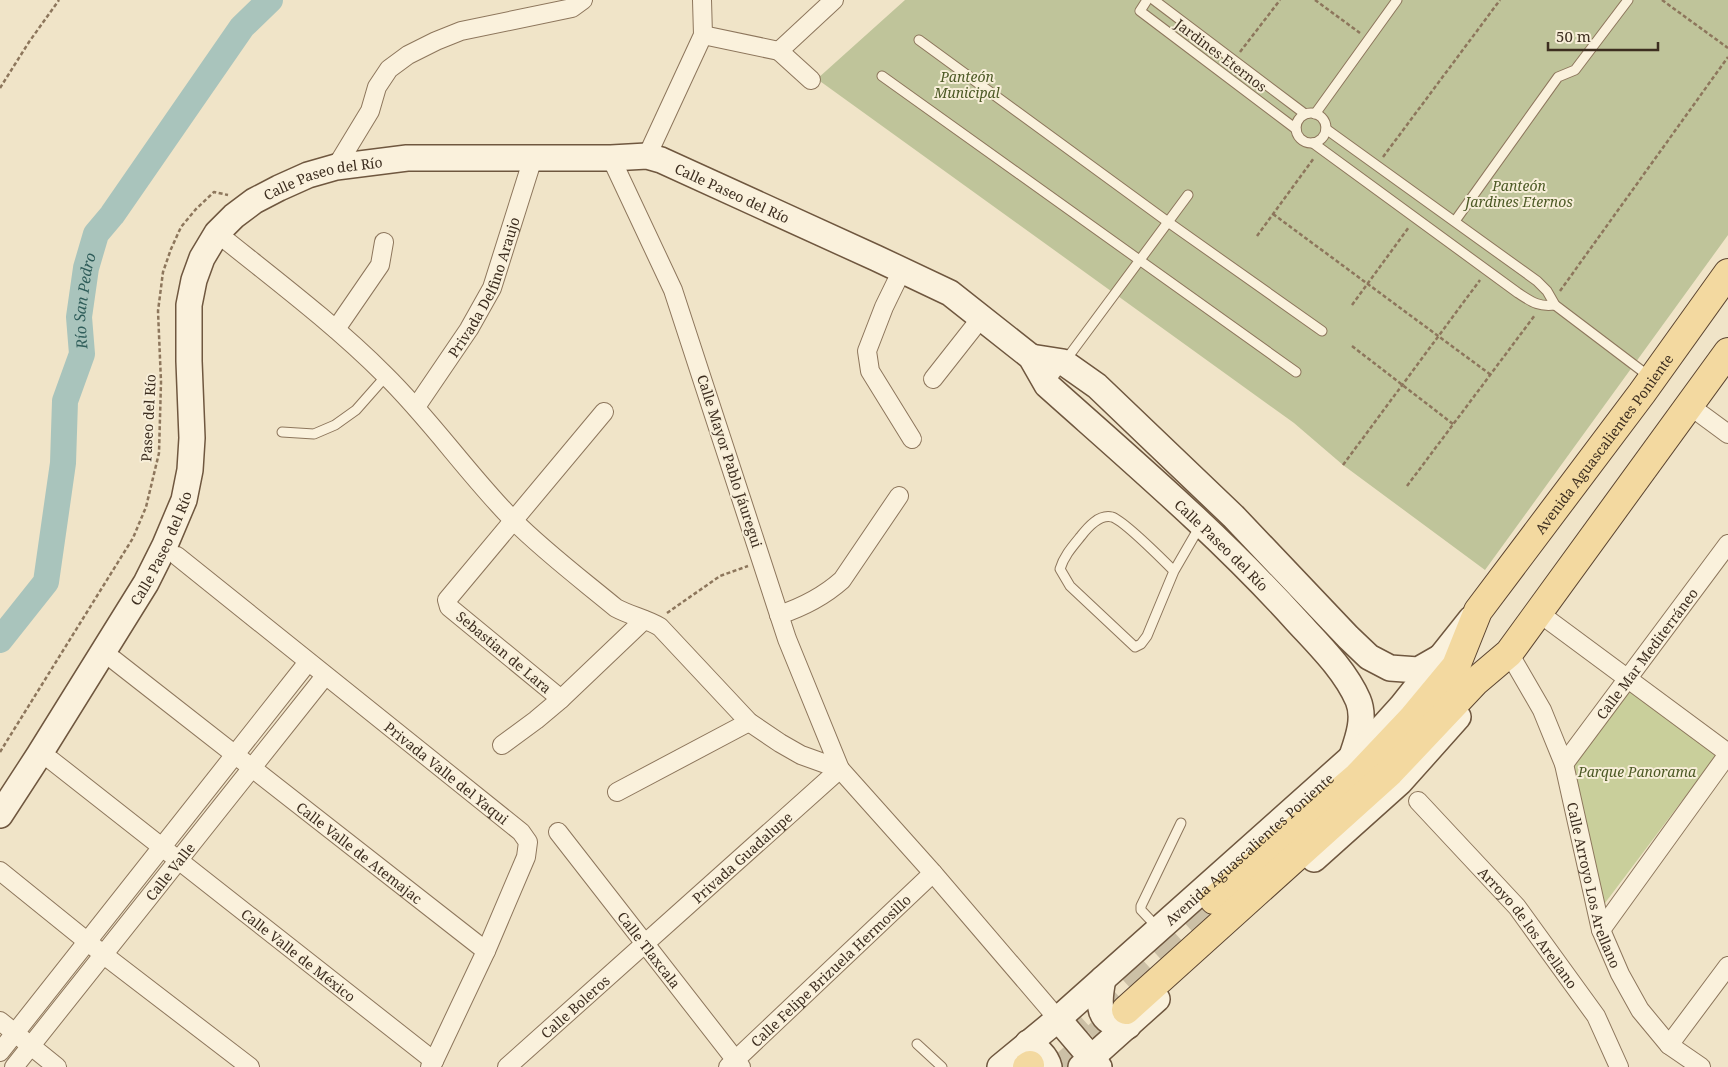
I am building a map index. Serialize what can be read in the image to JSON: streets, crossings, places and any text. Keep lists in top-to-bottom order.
{
  "streets": {
    "main road": ["Avenida Aguascalientes Poniente"],
    "street": [
      "Calle Paseo del Río",
      "Privada Delfino Araujo",
      "Calle Mayor Pablo Jáuregui",
      "Sebastian de Lara",
      "Calle Mar Mediterráneo",
      "Privada Valle del Yaqui",
      "Calle Valle de Atemajac",
      "Privada Guadalupe",
      "Calle Valle",
      "Calle Arroyo Los Arellano",
      "Arroyo de los Arellano",
      "Calle Tlaxcala",
      "Calle Valle de México",
      "Calle Felipe Brizuela Hermosillo",
      "Calle Boleros"
    ],
    "lane": ["Jardines Eternos"],
    "path": ["Paseo del Río"]
  },
  "crossings": [
    ["Calle Paseo del Río", "Privada Delfino Araujo"],
    ["Calle Paseo del Río", "Paseo del Río"],
    ["Calle Paseo del Río", "Avenida Aguascalientes Poniente"],
    ["Calle Paseo del Río", "Calle Mayor Pablo Jáuregui"],
    ["Calle Mayor Pablo Jáuregui", "Privada Guadalupe"],
    ["Calle Mar Mediterráneo", "Calle Arroyo Los Arellano"],
    ["Privada Valle del Yaqui", "Calle Valle de Atemajac"],
    ["Privada Valle del Yaqui", "Calle Valle"],
    ["Privada Valle del Yaqui", "Calle Valle de México"],
    ["Calle Valle de Atemajac", "Calle Valle"],
    ["Privada Guadalupe", "Calle Tlaxcala"],
    ["Privada Guadalupe", "Calle Boleros"],
    ["Calle Valle", "Calle Valle de México"],
    ["Calle Tlaxcala", "Calle Felipe Brizuela Hermosillo"],
    ["Calle Tlaxcala", "Calle Boleros"]
  ],
  "water": ["Río San Pedro"],
  "parks": ["Panteón Municipal", "Panteón Jardines Eternos", "Parque Panorama"],
  "scale_bar": "50 m"
}
